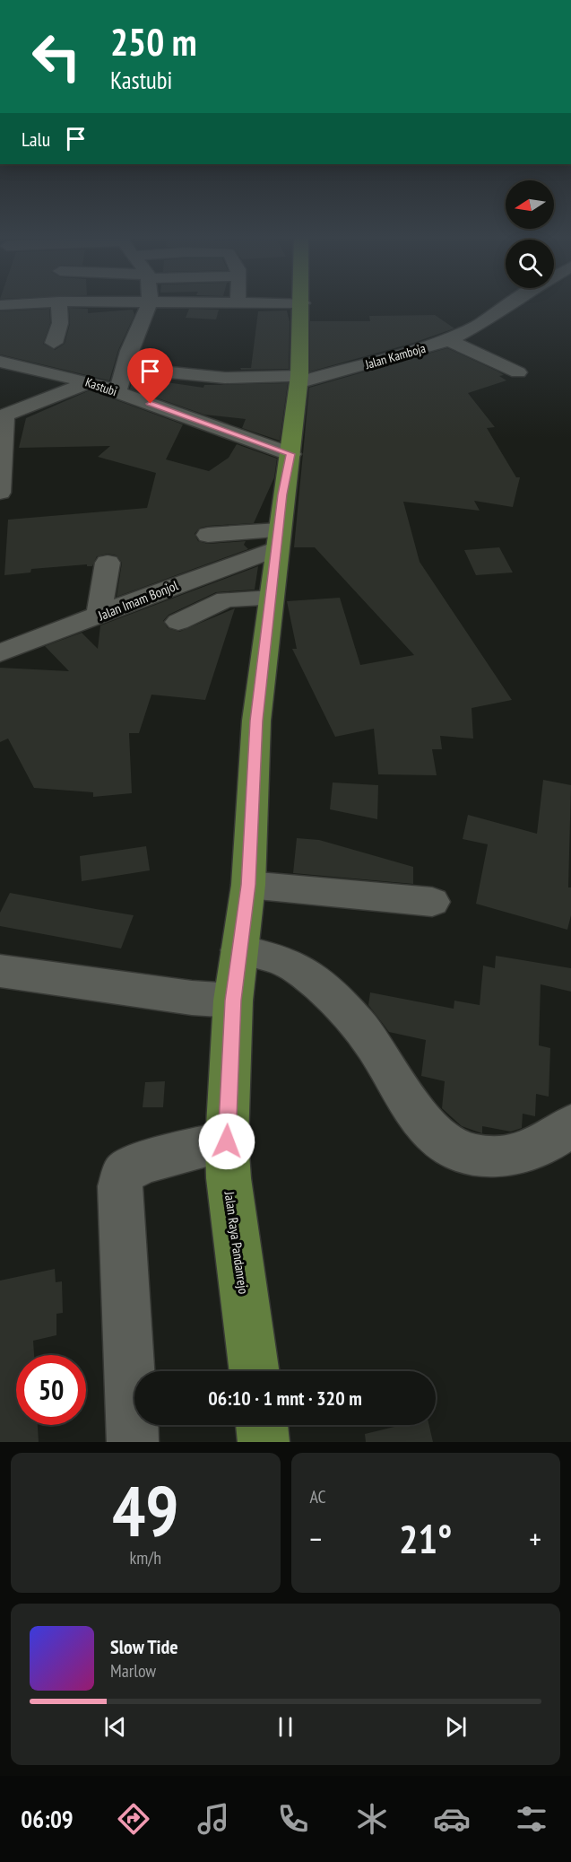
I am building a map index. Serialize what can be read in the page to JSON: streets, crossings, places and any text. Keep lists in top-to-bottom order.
{
  "streets": {
    "main road": ["Jalan Raya Pandanrejo"],
    "street": ["Jalan Kamboja", "Kastubi", "Jalan Imam Bonjol"]
  },
  "crossings": [
    ["Jalan Kamboja", "Jalan Raya Pandanrejo"],
    ["Kastubi", "Jalan Raya Pandanrejo"],
    ["Jalan Imam Bonjol", "Jalan Raya Pandanrejo"]
  ],
  "north": "left",
  "page": {
    "turn": ["250 m", "Kastubi"],
    "then": "Lalu",
    "limit": "50",
    "trip": "06:10 · 1 mnt · 320 m",
    "tile": [
      ["49", "km/h"],
      "AC"
    ],
    "heat": ["−", "21°", "+"],
    "song": ["Slow Tide", "Marlow"],
    "tabs": "06:09"
  }
}
